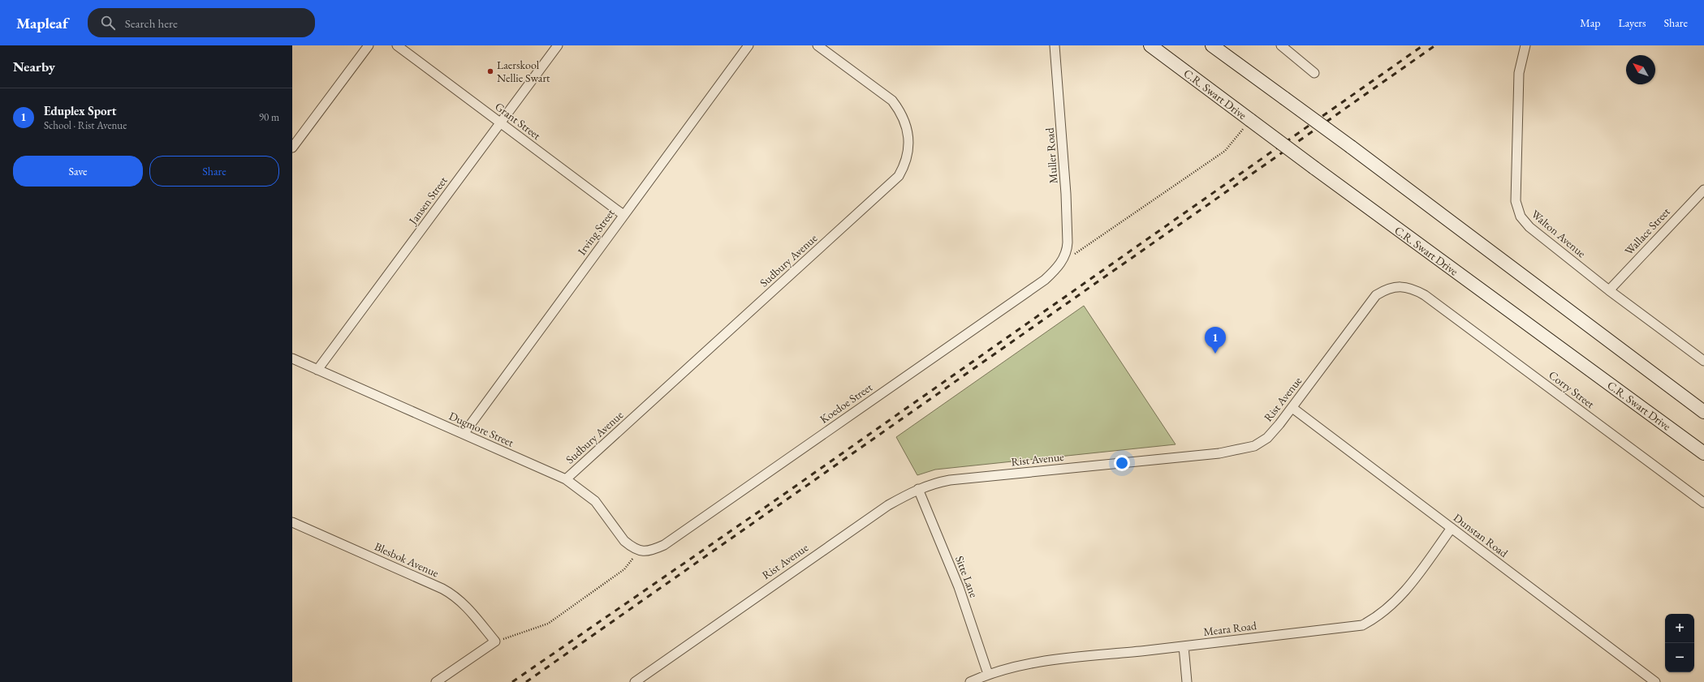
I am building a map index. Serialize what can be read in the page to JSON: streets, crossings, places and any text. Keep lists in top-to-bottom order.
{
  "streets": {
    "main road": ["C.R. Swart Drive"],
    "street": [
      "Grant Street",
      "Muller Road",
      "Jansen Street",
      "Wallace Street",
      "Irving Street",
      "Walton Avenue",
      "Sudbury Avenue",
      "Corry Street",
      "Rist Avenue",
      "Koedoe Street",
      "Dugmore Street",
      "Dunstan Road",
      "Blesbok Avenue",
      "Sitte Lane",
      "Meara Road"
    ]
  },
  "crossings": [
    ["Grant Street", "Jansen Street"],
    ["Grant Street", "Irving Street"],
    ["Muller Road", "Koedoe Street"],
    ["Jansen Street", "Dugmore Street"],
    ["Wallace Street", "Walton Avenue"],
    ["Irving Street", "Dugmore Street"],
    ["Sudbury Avenue", "Dugmore Street"],
    ["Corry Street", "Rist Avenue"],
    ["Rist Avenue", "Dunstan Road"],
    ["Rist Avenue", "Sitte Lane"],
    ["Koedoe Street", "Dugmore Street"],
    ["Dunstan Road", "Meara Road"],
    ["Sitte Lane", "Meara Road"]
  ],
  "places": ["Laerskool Nellie Swart"],
  "north": "top left",
  "page": {
    "header": "Mapleaf",
    "search": "Search here",
    "nav": ["Map", "Layers", "Share"],
    "heading": "Nearby",
    "list": [
      {
        "mark": "1",
        "name": "Eduplex Sport",
        "note": "School · Rist Avenue",
        "value": "90 m"
      }
    ],
    "buttons": ["Save", "Share"],
    "pins": "1",
    "map_buttons": ["+", "−"]
  }
}
